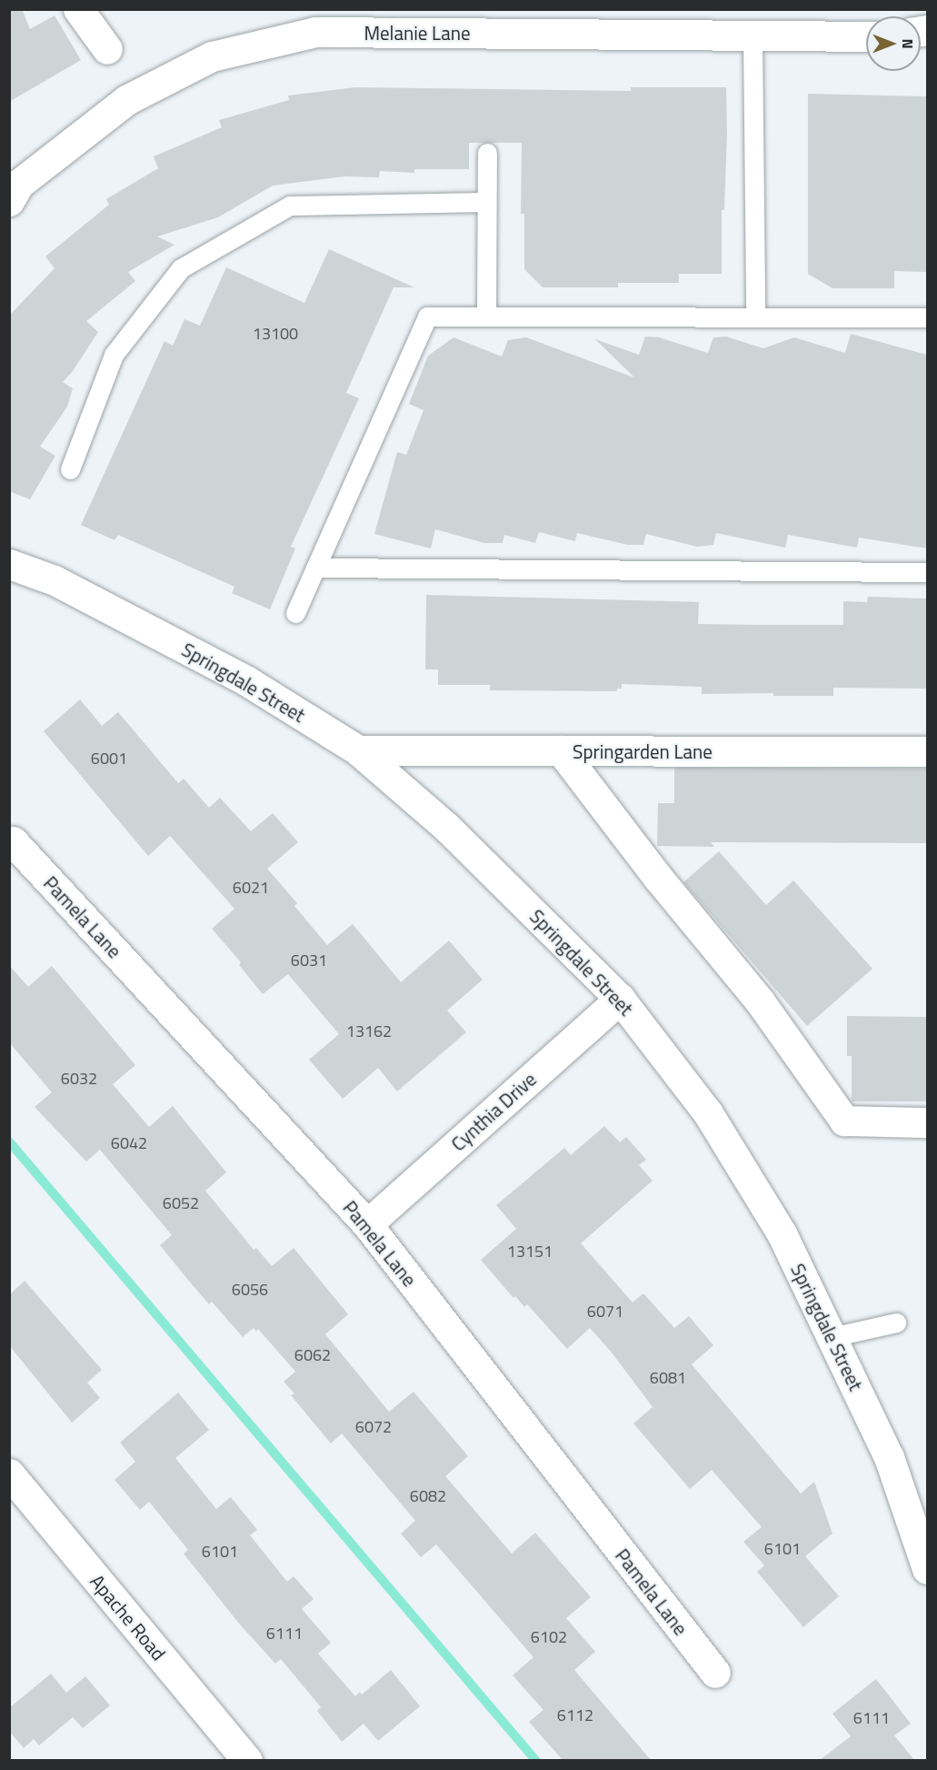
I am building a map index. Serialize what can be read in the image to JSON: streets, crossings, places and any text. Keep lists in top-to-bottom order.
{
  "streets": {
    "street": [
      "Melanie Lane",
      "Springdale Street",
      "Springarden Lane",
      "Pamela Lane",
      "Cynthia Drive",
      "Apache Road"
    ]
  },
  "crossings": [
    ["Springdale Street", "Springarden Lane"],
    ["Springdale Street", "Cynthia Drive"],
    ["Pamela Lane", "Cynthia Drive"]
  ],
  "house_numbers": [
    "13100",
    "6001",
    "6021",
    "6031",
    "13162",
    "6032",
    "6042",
    "6052",
    "13151",
    "6056",
    "6071",
    "6062",
    "6081",
    "6072",
    "6082",
    "6101",
    "6101",
    "6111",
    "6102",
    "6112",
    "6111"
  ],
  "north": "right"
}
